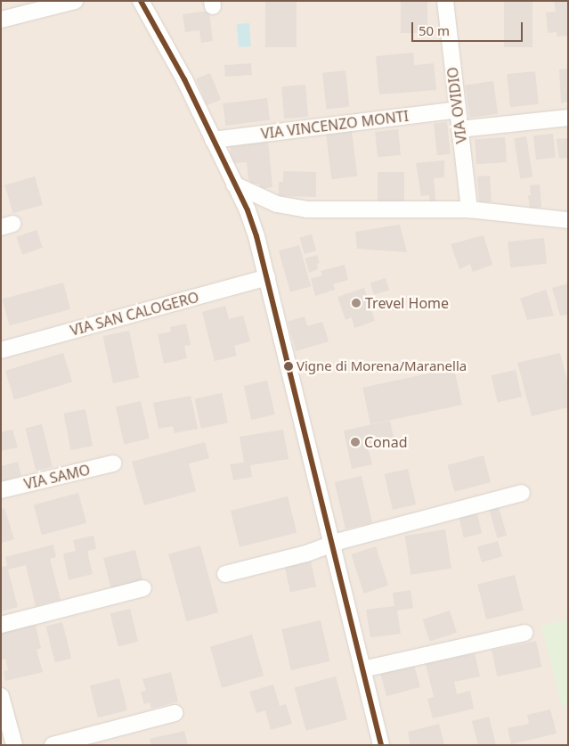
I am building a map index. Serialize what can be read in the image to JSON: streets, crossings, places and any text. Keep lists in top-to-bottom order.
{
  "streets": {
    "street": [
      "VIA OVIDIO",
      "VIA VINCENZO MONTI",
      "VIA SAN CALOGERO",
      "VIA SAMO"
    ]
  },
  "crossings": [
    ["VIA OVIDIO", "VIA VINCENZO MONTI"]
  ],
  "places": ["Trevel Home", "Vigne di Morena/Maranella", "Conad"],
  "scale_bar": "50 m"
}
